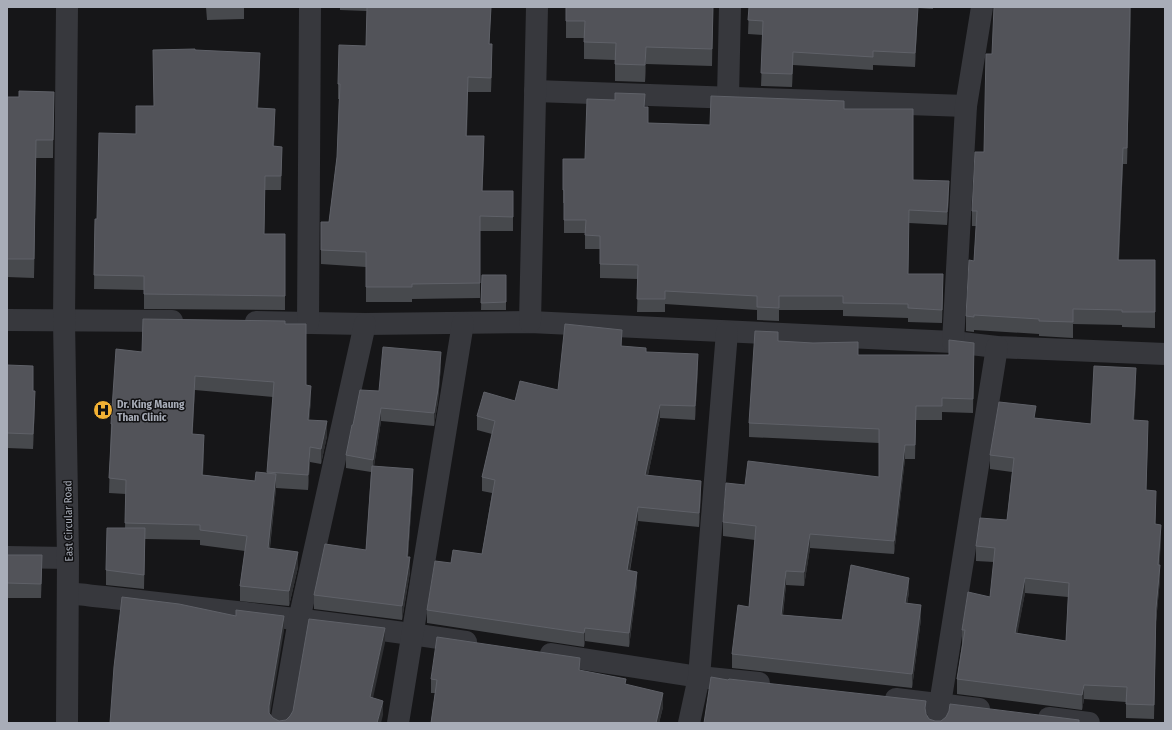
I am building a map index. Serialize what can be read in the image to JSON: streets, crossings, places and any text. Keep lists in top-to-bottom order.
{
  "streets": {
    "street": ["East Circular Road"]
  },
  "places": {
    "hospital": ["Dr. King Maung Than Clinic"]
  }
}
